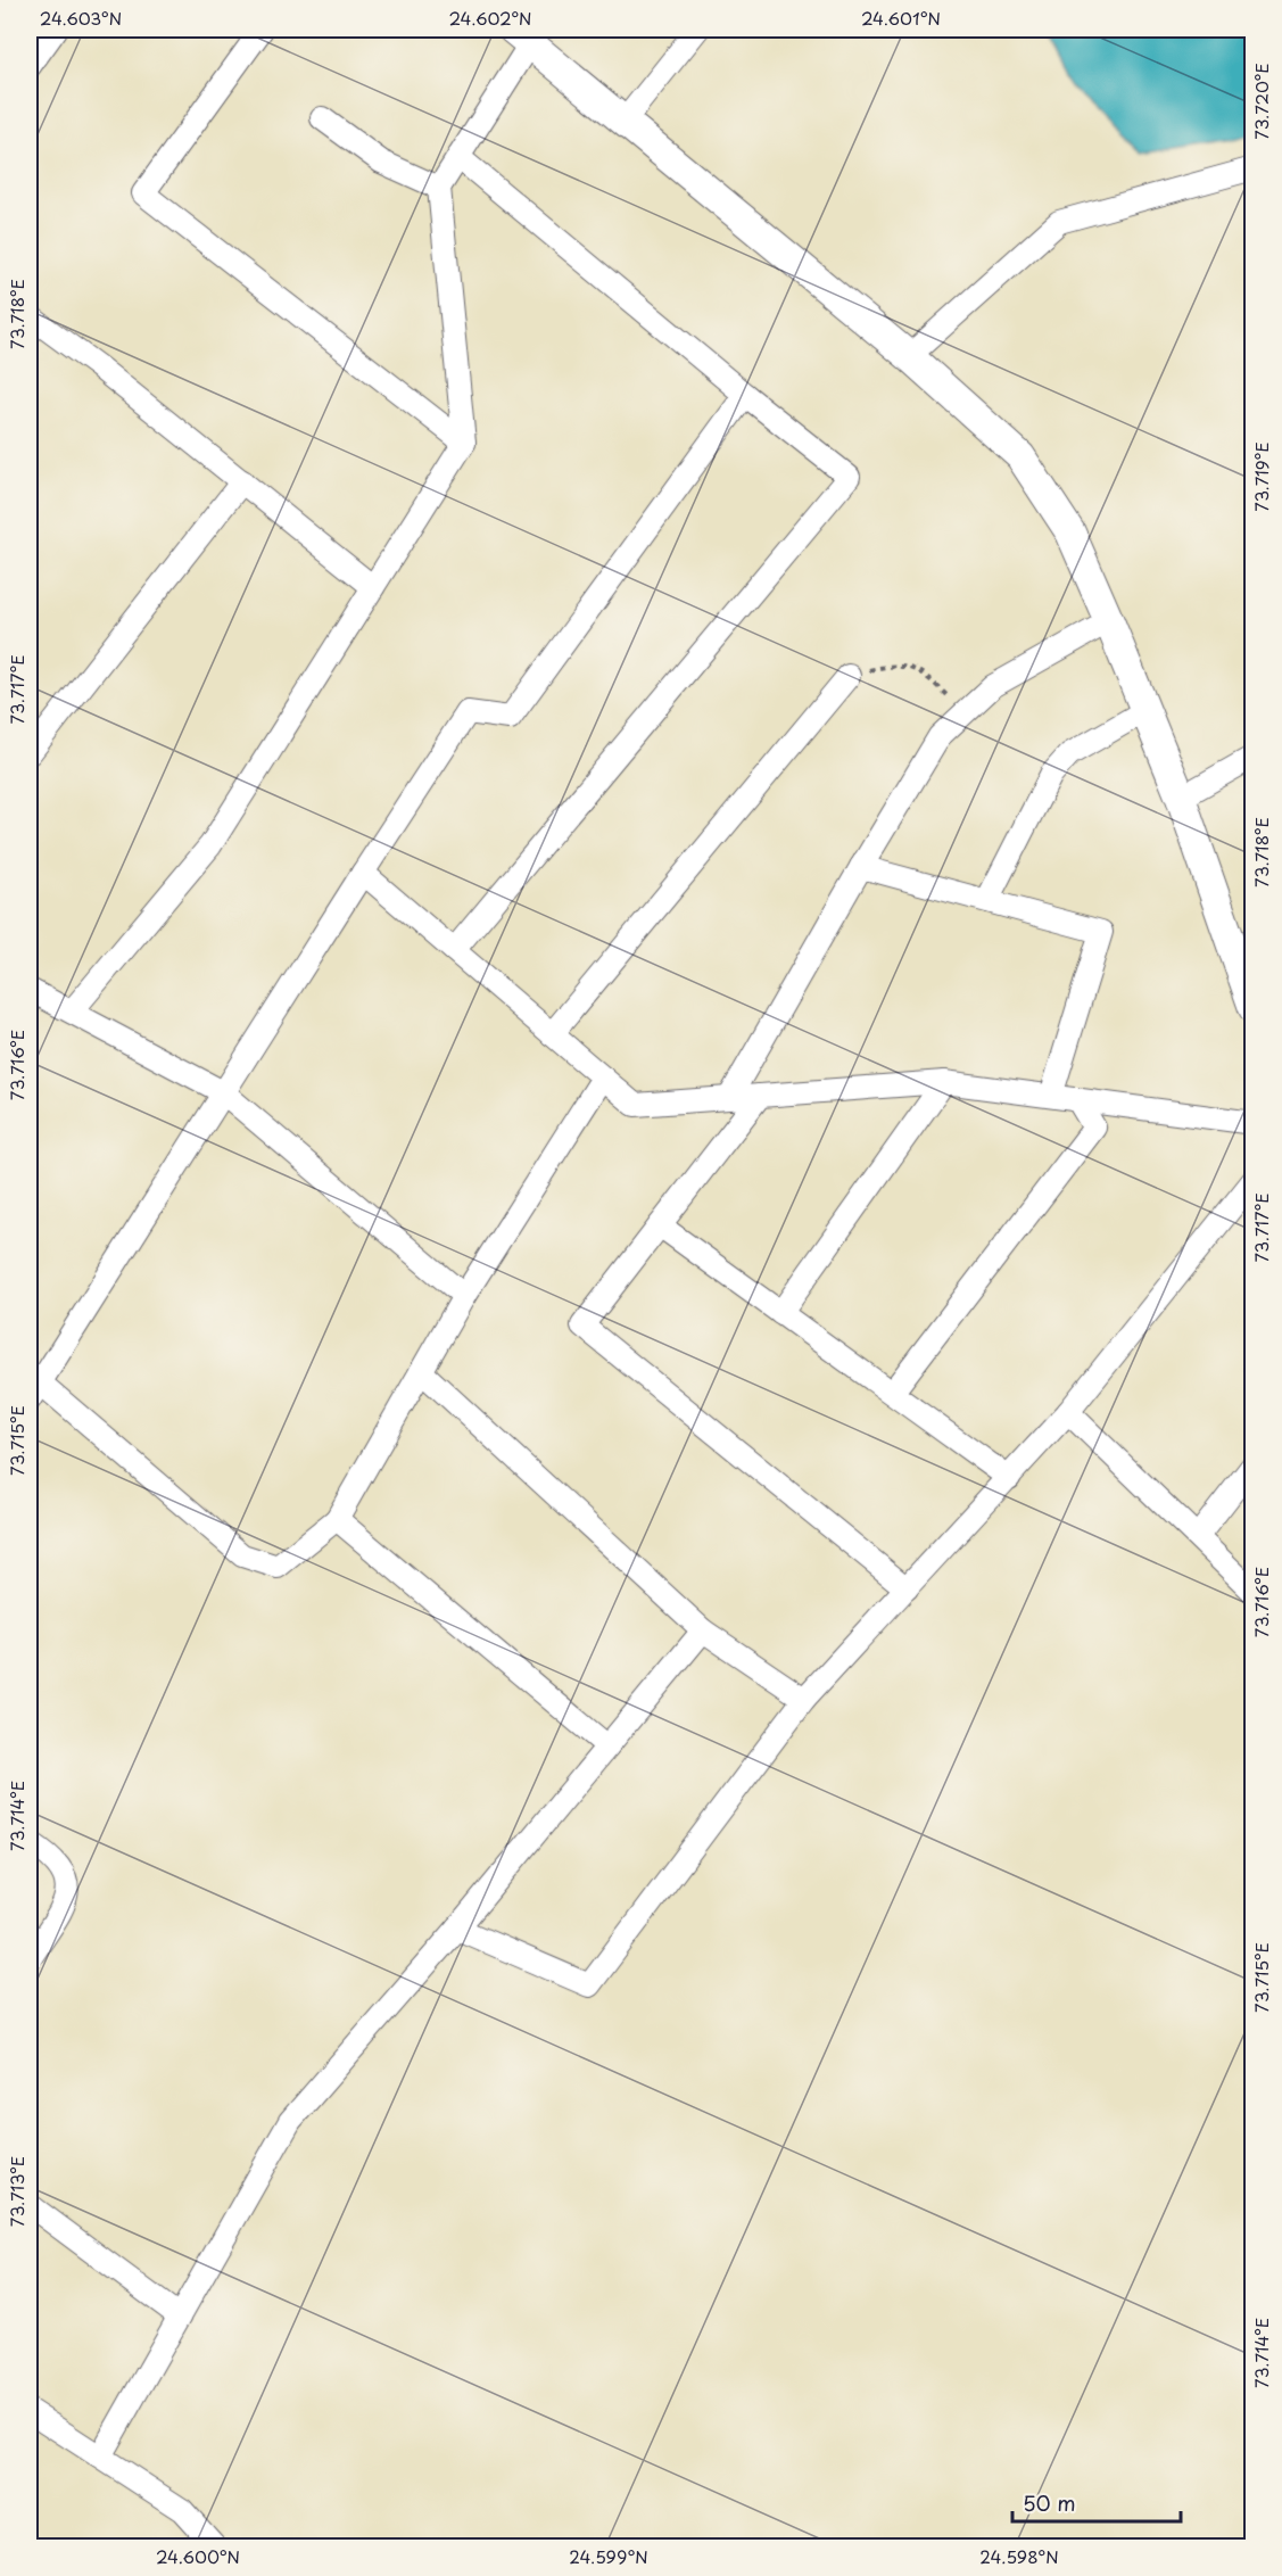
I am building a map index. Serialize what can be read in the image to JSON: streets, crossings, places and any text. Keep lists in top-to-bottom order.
{
  "scale_bar": "50 m",
  "coordinates": [
    "24.603°N",
    "24.602°N",
    "24.601°N",
    "73.720°E",
    "73.718°E",
    "73.719°E",
    "73.717°E",
    "73.716°E",
    "73.715°E",
    "73.714°E",
    "73.713°E",
    "24.600°N",
    "24.599°N",
    "24.598°N"
  ]
}
